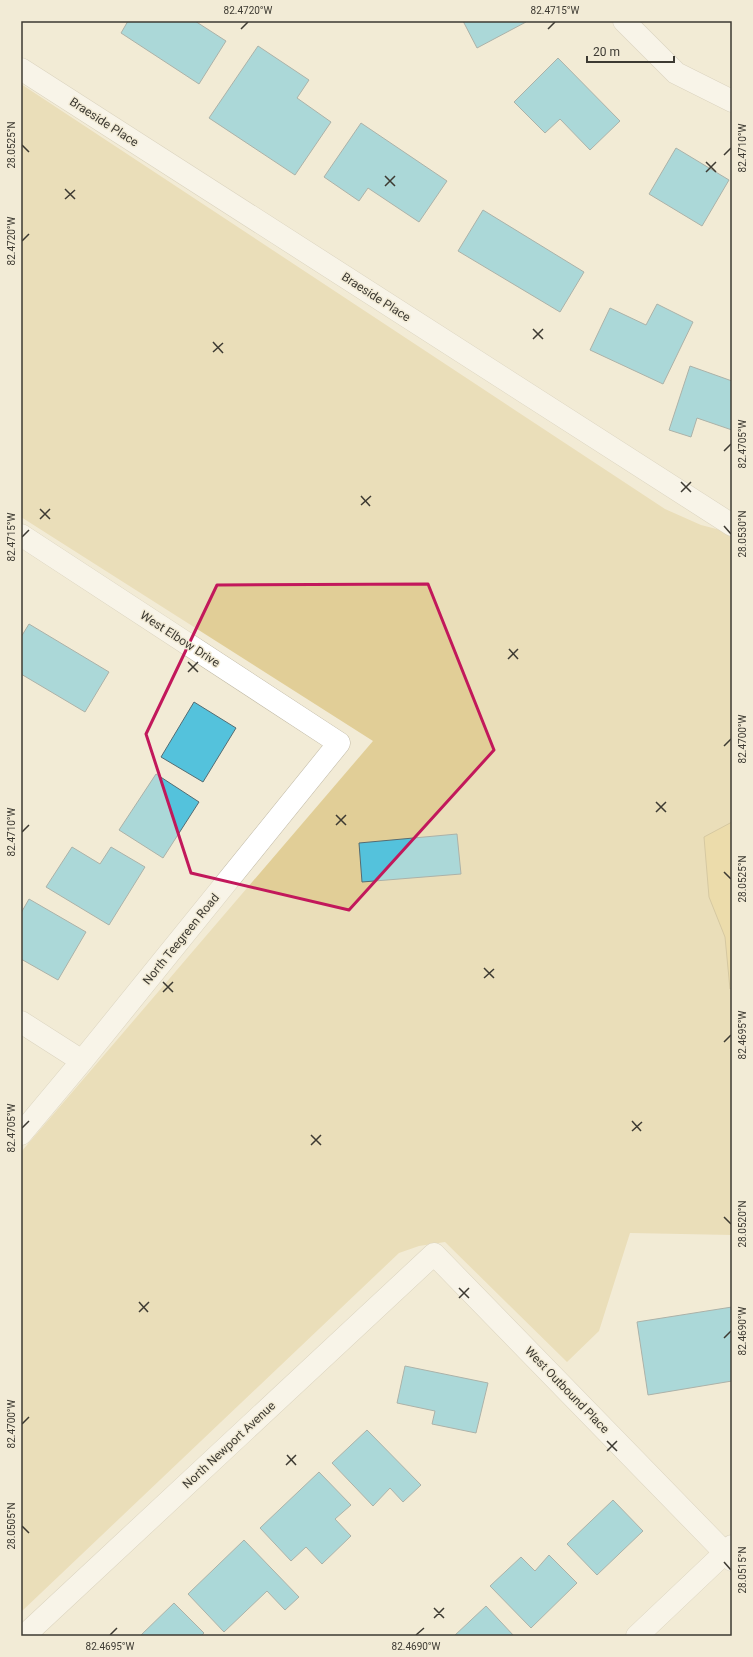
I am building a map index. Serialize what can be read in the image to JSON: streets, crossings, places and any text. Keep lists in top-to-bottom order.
{
  "streets": {
    "street": [
      "Braeside Place",
      "West Elbow Drive",
      "North Teegreen Road",
      "West Outbound Place",
      "North Newport Avenue"
    ]
  },
  "crossings": [
    ["West Elbow Drive", "North Teegreen Road"],
    ["West Outbound Place", "North Newport Avenue"]
  ],
  "scale_bar": "20 m",
  "coordinates": [
    "82.4720°W",
    "82.4715°W",
    "28.0525°N",
    "82.4710°W",
    "82.4705°W",
    "28.0530°N",
    "82.4700°W",
    "82.4695°W",
    "28.0520°N",
    "82.4690°W",
    "28.0505°N",
    "28.0515°N"
  ]
}
